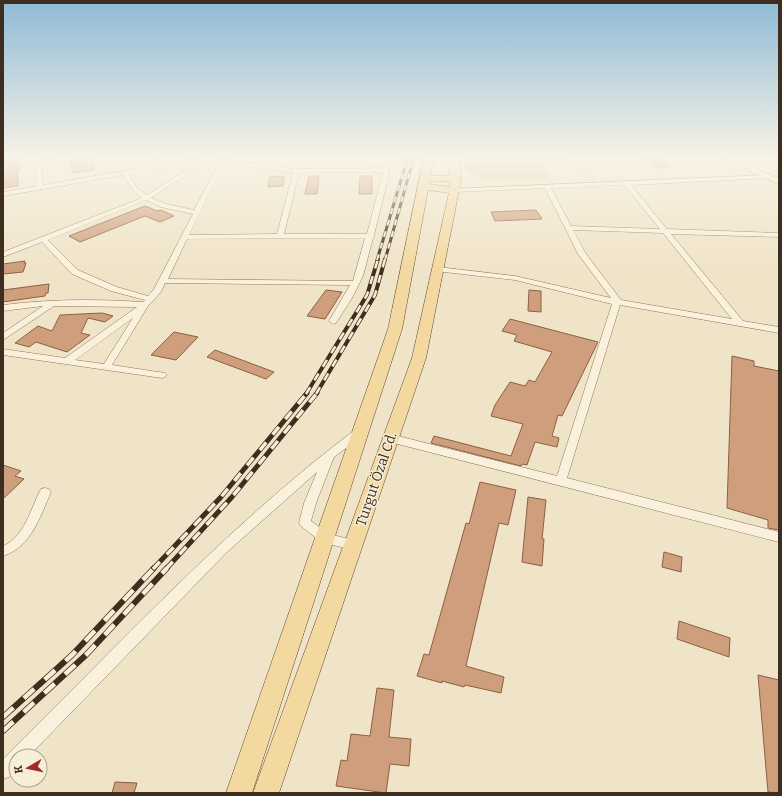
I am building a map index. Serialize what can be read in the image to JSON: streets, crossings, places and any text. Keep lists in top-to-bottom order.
{
  "streets": {
    "main road": ["Turgut Özal Cd."]
  },
  "north": "left"
}
